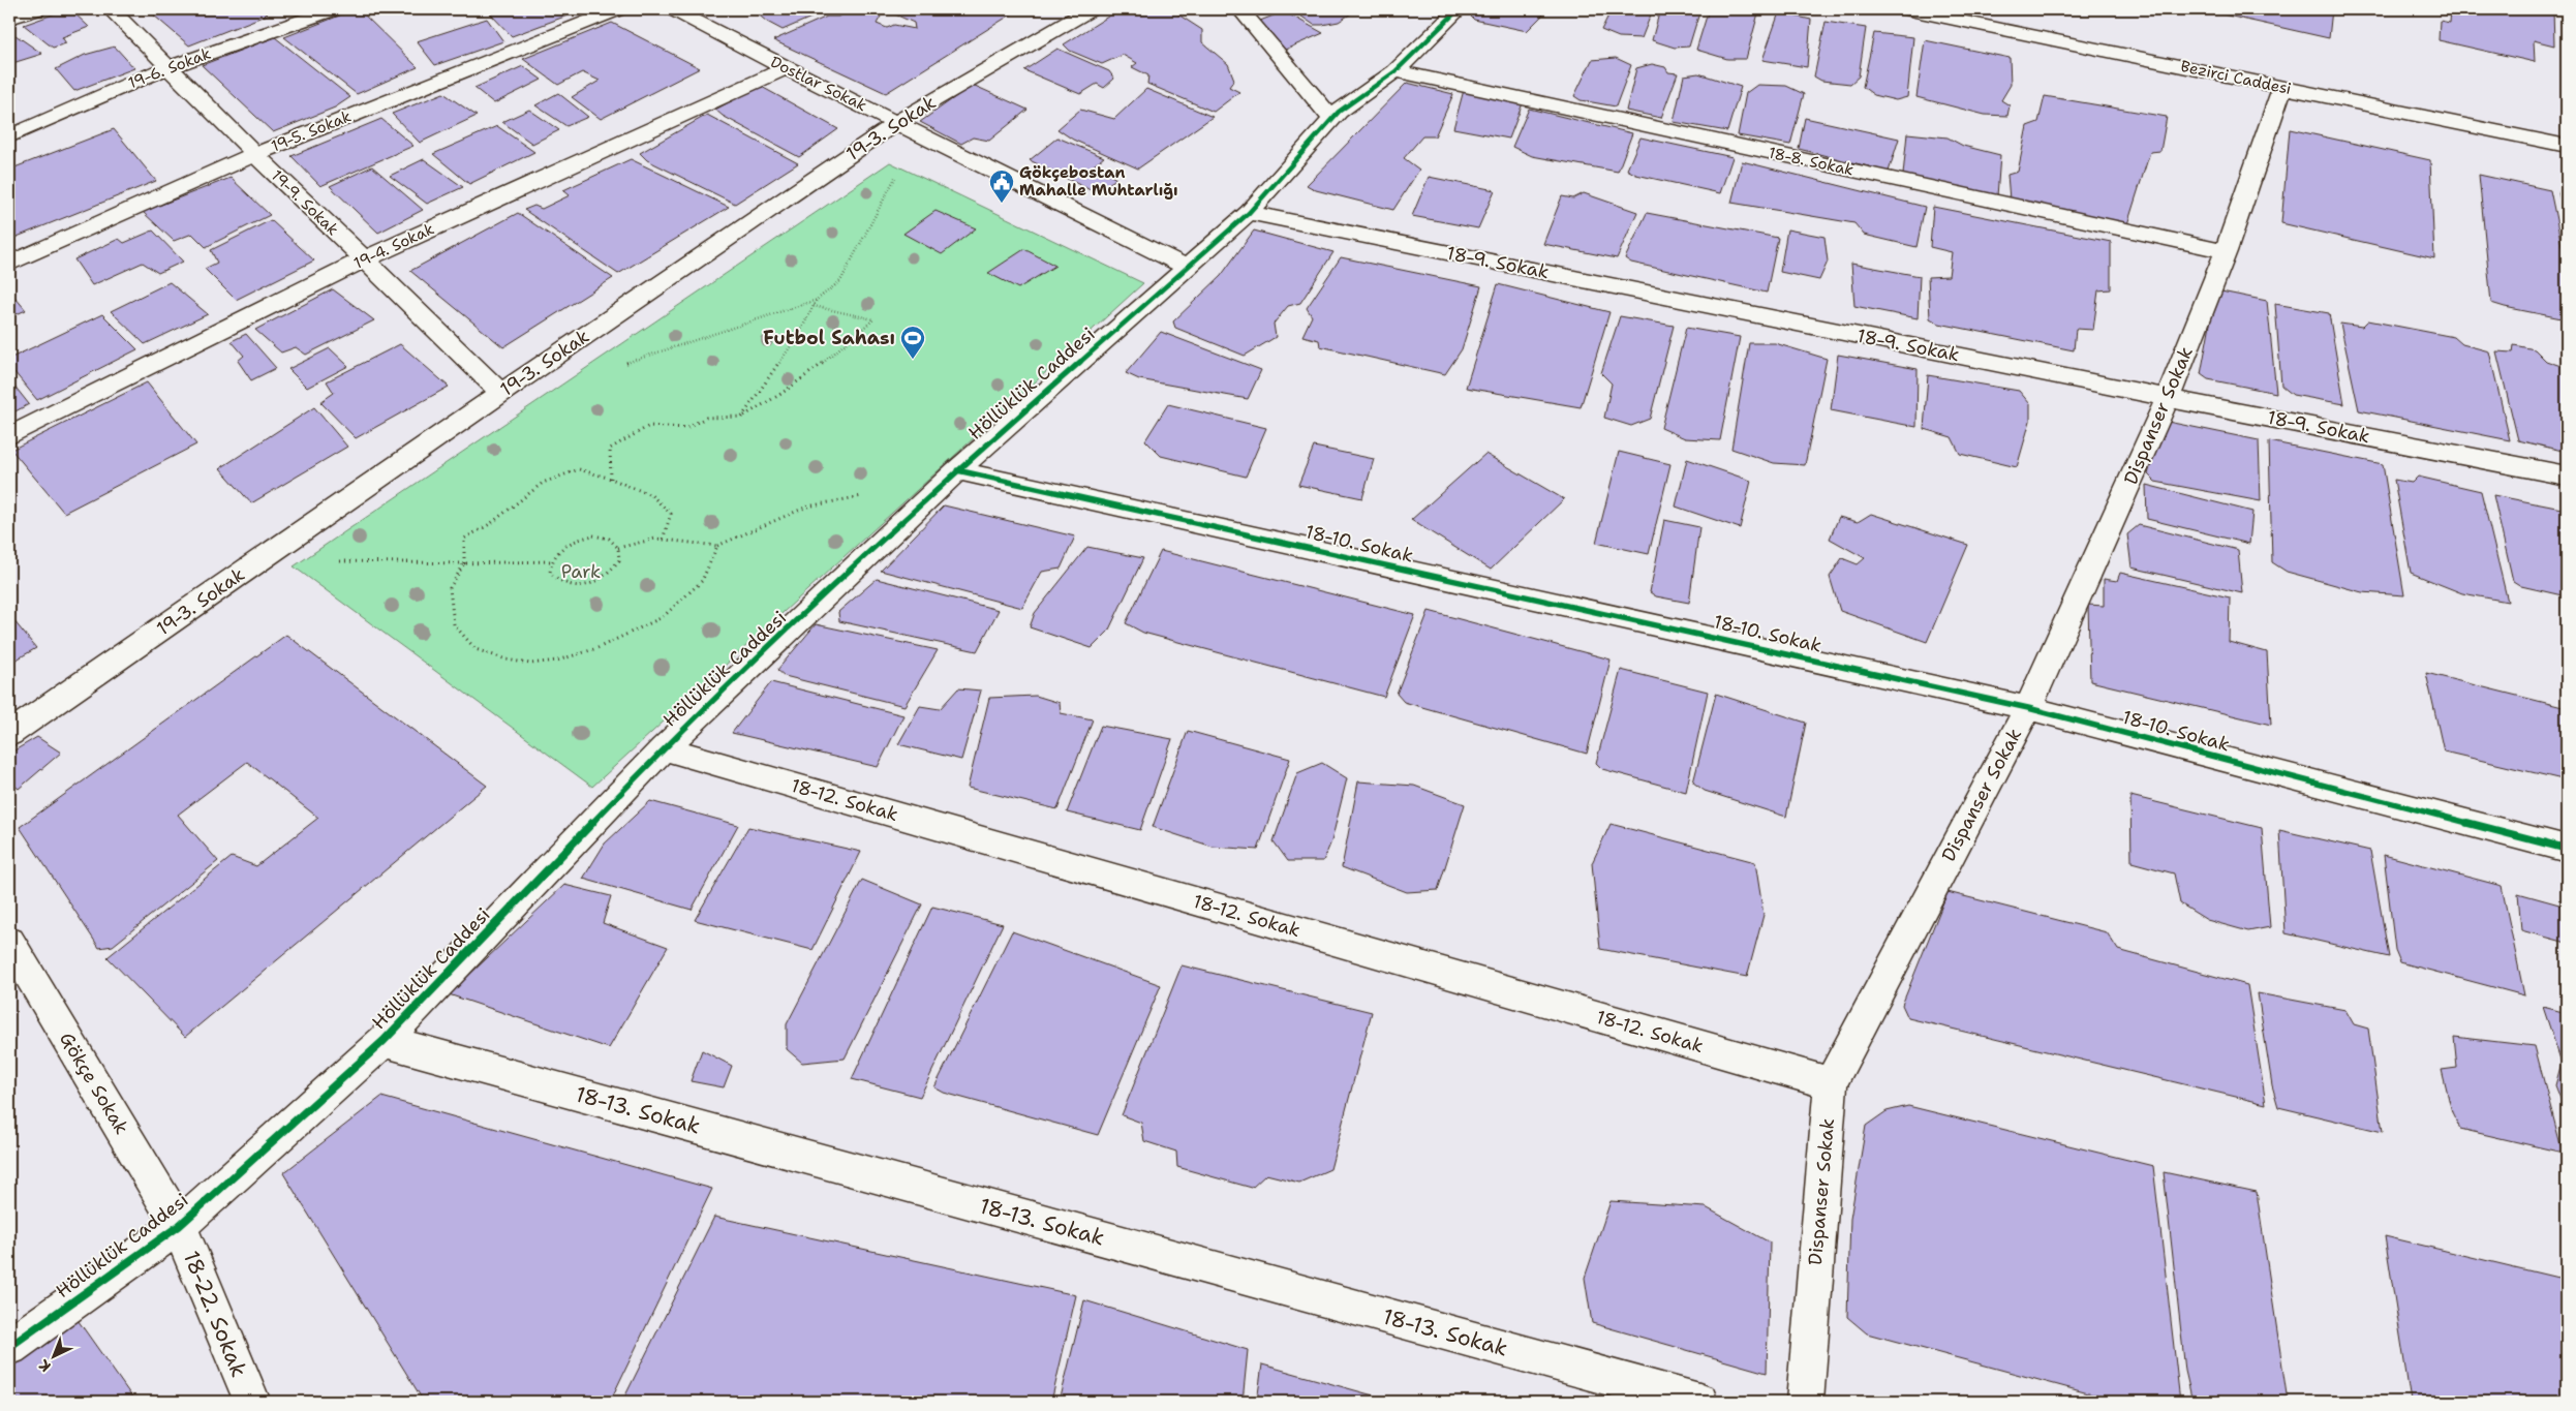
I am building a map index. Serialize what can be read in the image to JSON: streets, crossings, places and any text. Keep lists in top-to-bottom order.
{
  "streets": {
    "street": [
      "19-6. Sokak",
      "Bezirci Caddesi",
      "Dostlar Sokak",
      "19-3. Sokak",
      "19-5. Sokak",
      "18-8. Sokak",
      "19-9. Sokak",
      "19-4. Sokak",
      "18-9. Sokak",
      "Höllüklük Caddesi",
      "Dispanser Sokak",
      "18-10. Sokak",
      "18-12. Sokak",
      "Gökçe Sokak",
      "18-13. Sokak",
      "18-22. Sokak"
    ]
  },
  "crossings": [
    ["19-6. Sokak", "19-9. Sokak"],
    ["Bezirci Caddesi", "Dispanser Sokak"],
    ["Dostlar Sokak", "19-3. Sokak"],
    ["Dostlar Sokak", "19-4. Sokak"],
    ["Dostlar Sokak", "Höllüklük Caddesi"],
    ["19-3. Sokak", "19-9. Sokak"],
    ["19-5. Sokak", "19-9. Sokak"],
    ["18-8. Sokak", "Höllüklük Caddesi"],
    ["18-8. Sokak", "Dispanser Sokak"],
    ["19-9. Sokak", "19-4. Sokak"],
    ["18-9. Sokak", "Höllüklük Caddesi"],
    ["18-9. Sokak", "Dispanser Sokak"],
    ["Höllüklük Caddesi", "18-10. Sokak"],
    ["Höllüklük Caddesi", "18-12. Sokak"],
    ["Höllüklük Caddesi", "Gökçe Sokak"],
    ["Höllüklük Caddesi", "18-13. Sokak"],
    ["Höllüklük Caddesi", "18-22. Sokak"],
    ["Dispanser Sokak", "18-10. Sokak"],
    ["Dispanser Sokak", "18-12. Sokak"],
    ["Gökçe Sokak", "18-22. Sokak"]
  ],
  "parks": ["Park"],
  "places": {
    "public building": ["Gökçebostan Mahalle Muhtarlığı"],
    "sports": ["Futbol Sahası"]
  },
  "north": "bottom left"
}
